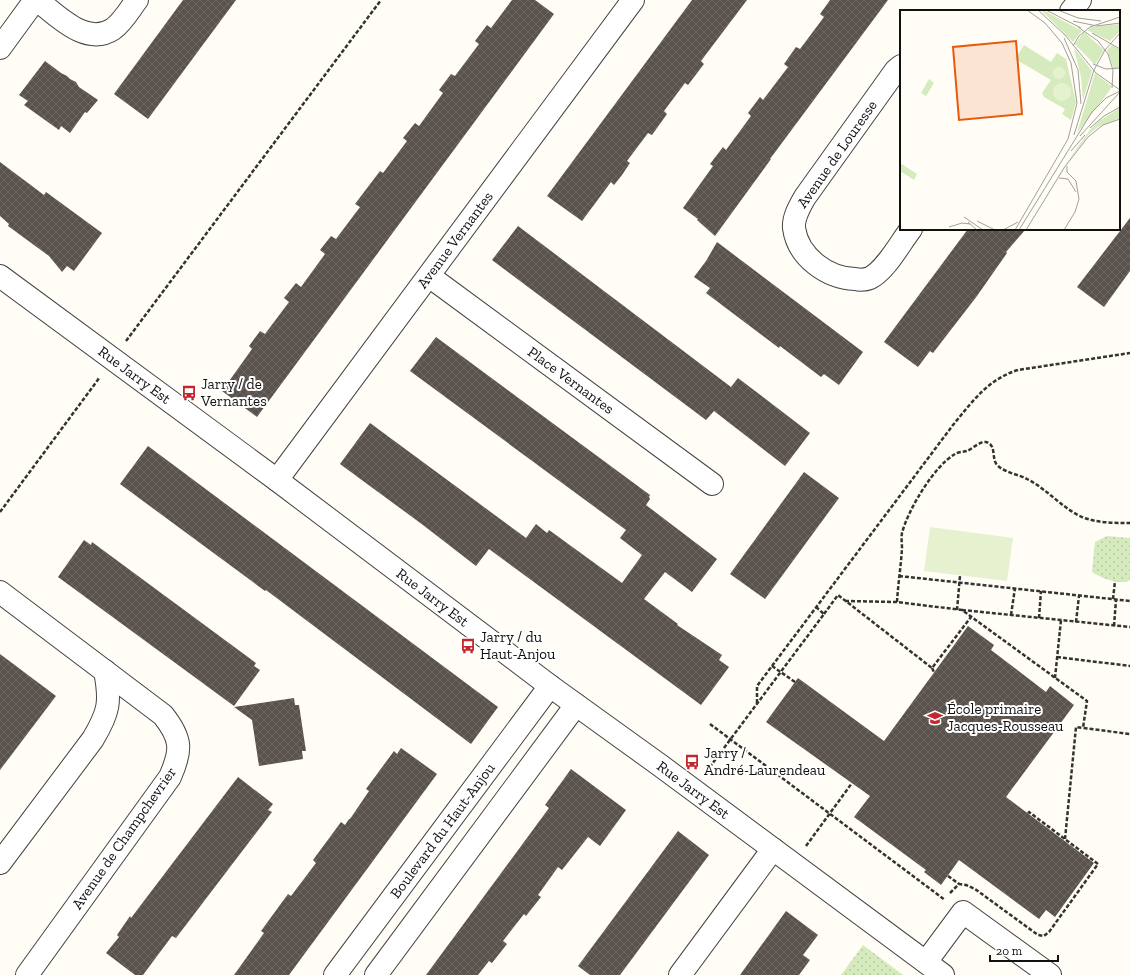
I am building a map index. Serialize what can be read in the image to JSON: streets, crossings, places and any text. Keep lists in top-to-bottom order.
{
  "streets": {
    "street": [
      "Avenue de Louresse",
      "Avenue Vernantes",
      "Rue Jarry Est",
      "Place Vernantes",
      "Boulevard du Haut-Anjou",
      "Avenue de Champchevrier"
    ]
  },
  "crossings": [
    ["Avenue Vernantes", "Rue Jarry Est"],
    ["Avenue Vernantes", "Place Vernantes"],
    ["Rue Jarry Est", "Boulevard du Haut-Anjou"]
  ],
  "places": {
    "bus stop": ["Jarry / de Vernantes", "Jarry / du Haut-Anjou", "Jarry / André-Laurendeau"],
    "school or university": ["École primaire Jacques-Rousseau"]
  },
  "scale_bar": "20 m"
}
